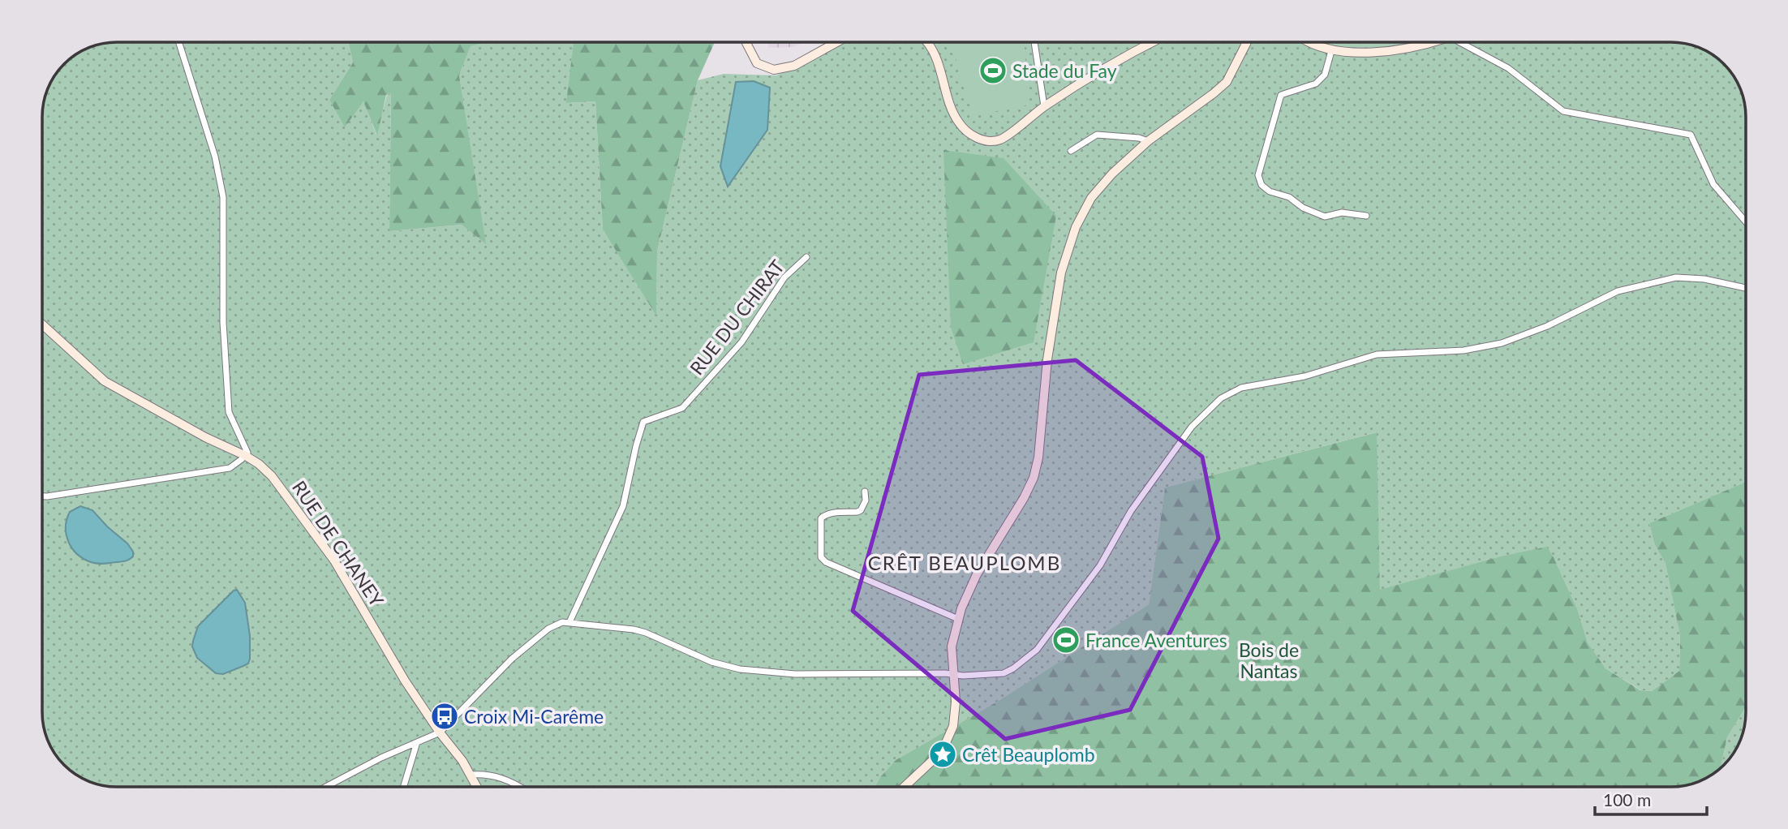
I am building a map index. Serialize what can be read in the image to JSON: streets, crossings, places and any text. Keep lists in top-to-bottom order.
{
  "streets": {
    "street": ["RUE DU CHIRAT", "RUE DE CHANEY"]
  },
  "districts": ["CRÊT BEAUPLOMB"],
  "parks": ["Bois de Nantas"],
  "places": {
    "sports": ["Stade du Fay", "France Aventures"],
    "bus stop": ["Croix Mi-Carême"],
    "place": ["Crêt Beauplomb"]
  },
  "scale_bar": "100 m"
}
